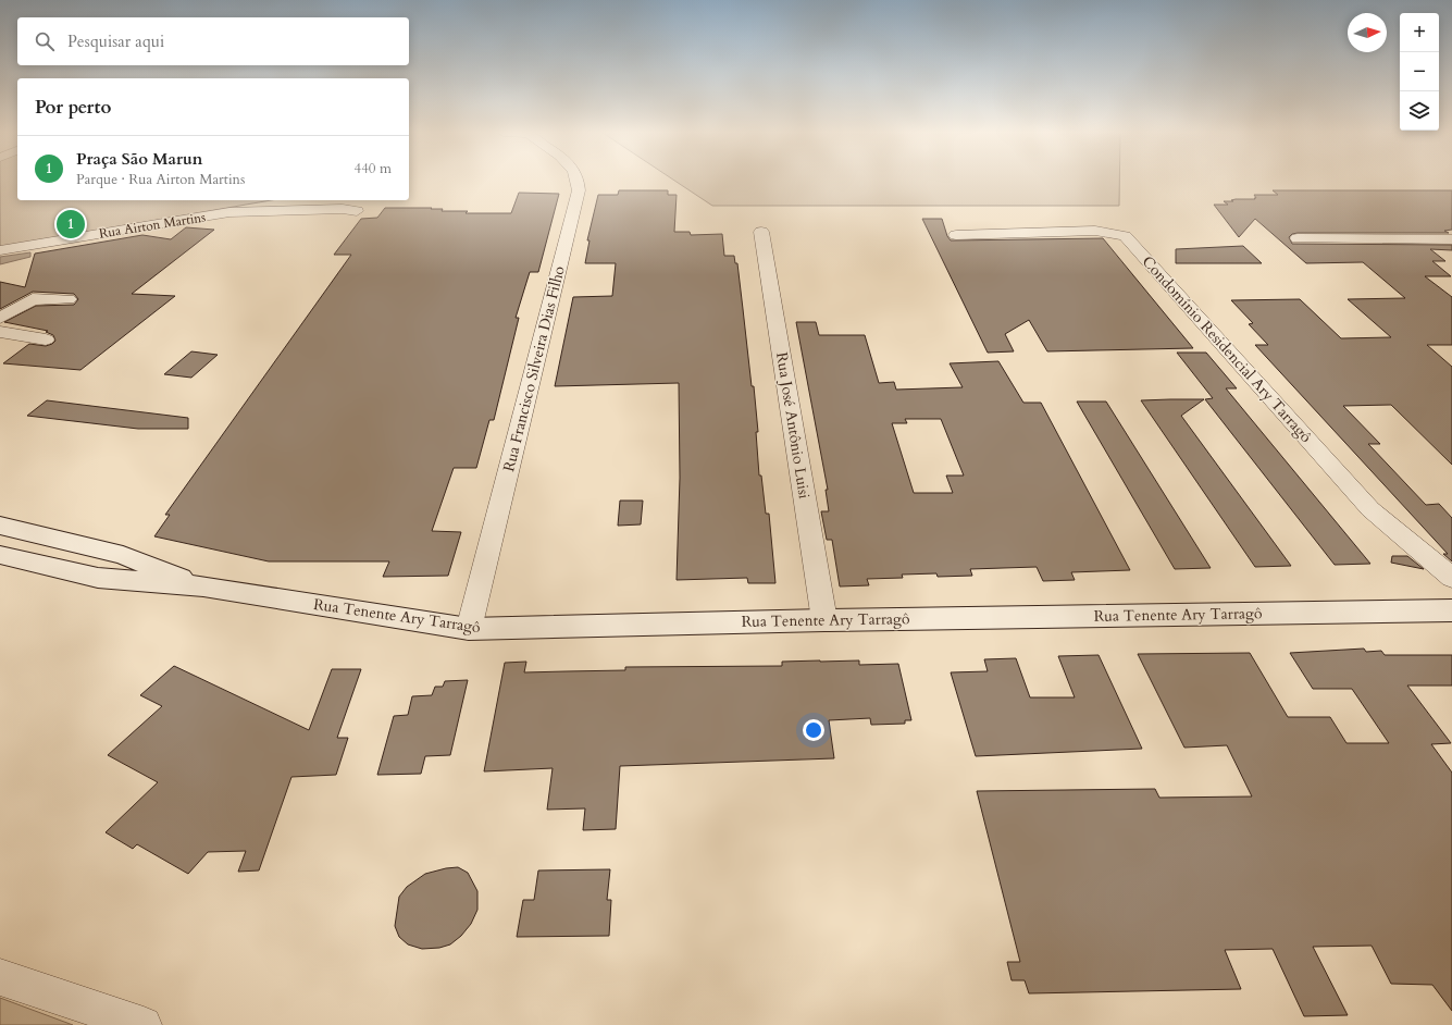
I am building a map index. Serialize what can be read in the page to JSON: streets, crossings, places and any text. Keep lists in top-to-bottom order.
{
  "streets": {
    "main road": ["Rua Tenente Ary Tarragô"],
    "street": [
      "Rua Airton Martins",
      "Condomínio Residencial Ary Tarragô",
      "Rua Francisco Silveira Dias Filho",
      "Rua José Antônio Luisi"
    ]
  },
  "crossings": [
    ["Rua Francisco Silveira Dias Filho", "Rua Tenente Ary Tarragô"],
    ["Rua José Antônio Luisi", "Rua Tenente Ary Tarragô"]
  ],
  "north": "right",
  "page": {
    "map_buttons": ["+", "−"],
    "search": "Pesquisar aqui",
    "heading": "Por perto",
    "list": [
      {
        "mark": "1",
        "name": "Praça São Marun",
        "note": "Parque · Rua Airton Martins",
        "value": "440 m"
      }
    ],
    "pins": "1"
  }
}
